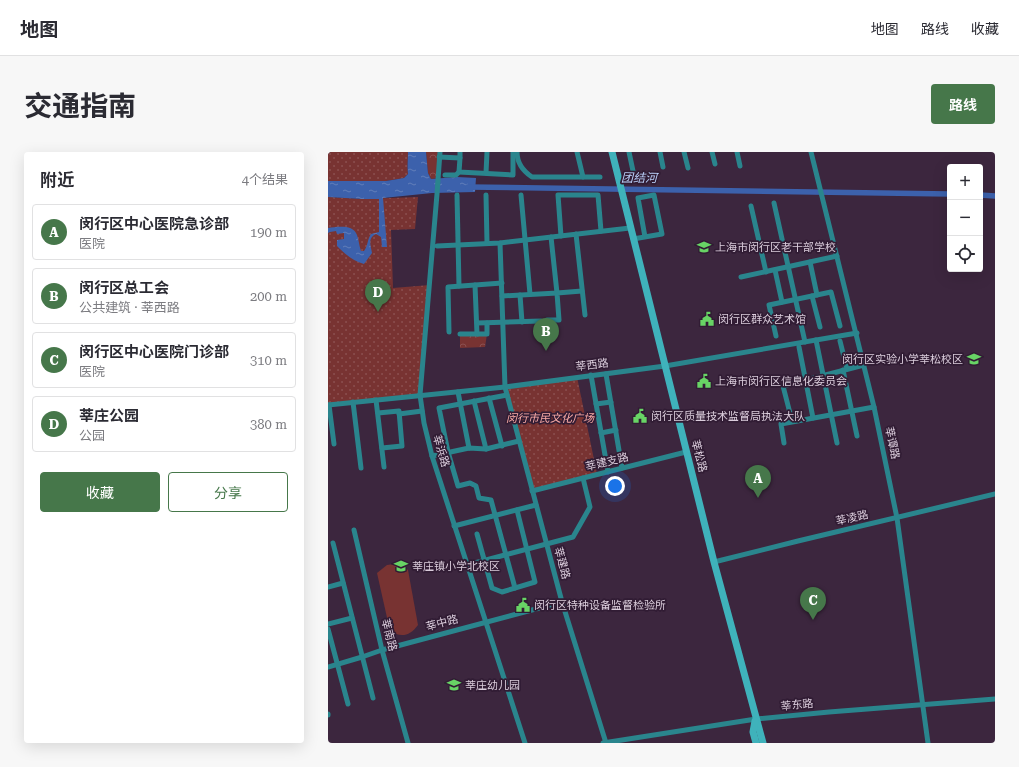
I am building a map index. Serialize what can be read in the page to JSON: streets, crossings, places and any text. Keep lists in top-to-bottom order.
{
  "streets": {
    "main road": ["莘松路"],
    "street": [
      "莘西路",
      "莘谭路",
      "莘浜路",
      "莘建支路",
      "莘凌路",
      "莘建路",
      "莘中路",
      "莘南路",
      "莘东路"
    ]
  },
  "crossings": [
    ["莘西路", "莘谭路"],
    ["莘西路", "莘浜路"],
    ["莘西路", "莘松路"],
    ["莘西路", "莘建路"],
    ["莘谭路", "莘凌路"],
    ["莘谭路", "莘东路"],
    ["莘浜路", "莘中路"],
    ["莘松路", "莘建支路"],
    ["莘松路", "莘凌路"],
    ["莘松路", "莘东路"],
    ["莘建支路", "莘建路"],
    ["莘建路", "莘中路"],
    ["莘建路", "莘东路"],
    ["莘中路", "莘南路"]
  ],
  "water": ["团结河"],
  "parks": ["闵行市民文化广场"],
  "places": {
    "school or university": [
      "上海市闵行区老干部学校",
      "闵行区实验小学莘松校区",
      "莘庄镇小学北校区",
      "莘庄幼儿园"
    ],
    "public building": [
      "闵行区群众艺术馆",
      "上海市闵行区信息化委员会",
      "闵行区质量技术监督局执法大队",
      "闵行区特种设备监督检验所"
    ]
  },
  "page": {
    "header": "地图",
    "nav": ["地图", "路线", "收藏"],
    "title": "交通指南",
    "buttons": [
      "路线",
      ["收藏", "分享"]
    ],
    "heading": ["附近", "4个结果"],
    "map_buttons": ["+", "−"],
    "list": [
      {
        "mark": "A",
        "name": "闵行区中心医院急诊部",
        "note": "医院",
        "value": "190 m"
      },
      {
        "mark": "B",
        "name": "闵行区总工会",
        "note": "公共建筑 · 莘西路",
        "value": "200 m"
      },
      {
        "mark": "C",
        "name": "闵行区中心医院门诊部",
        "note": "医院",
        "value": "310 m"
      },
      {
        "mark": "D",
        "name": "莘庄公园",
        "note": "公园",
        "value": "380 m"
      }
    ],
    "pins": [
      "D",
      "B",
      "A",
      "C"
    ]
  }
}
